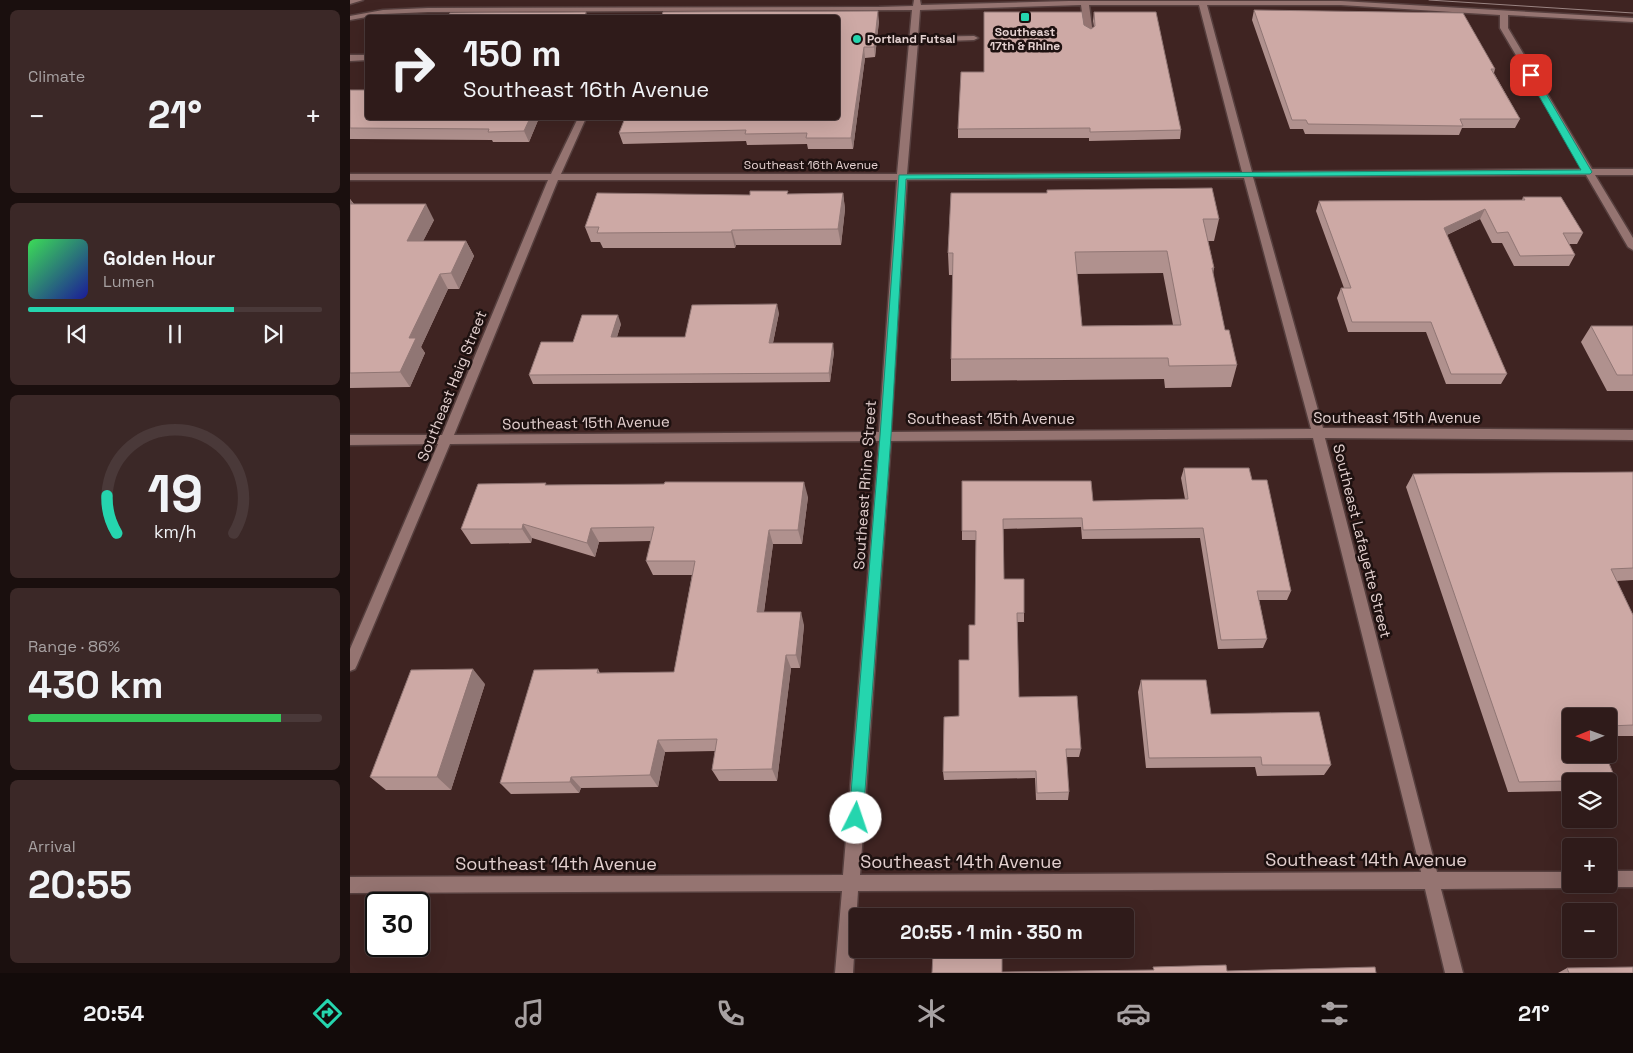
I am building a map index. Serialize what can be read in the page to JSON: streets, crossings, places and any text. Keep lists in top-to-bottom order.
{
  "streets": {
    "street": [
      "Southeast 16th Avenue",
      "Southeast Haig Street",
      "Southeast 15th Avenue",
      "Southeast Rhine Street",
      "Southeast Lafayette Street",
      "Southeast 14th Avenue"
    ]
  },
  "crossings": [
    ["Southeast 16th Avenue", "Southeast Haig Street"],
    ["Southeast 16th Avenue", "Southeast Rhine Street"],
    ["Southeast 16th Avenue", "Southeast Lafayette Street"],
    ["Southeast Haig Street", "Southeast 15th Avenue"],
    ["Southeast 15th Avenue", "Southeast Rhine Street"],
    ["Southeast 15th Avenue", "Southeast Lafayette Street"],
    ["Southeast Rhine Street", "Southeast 14th Avenue"],
    ["Southeast Lafayette Street", "Southeast 14th Avenue"]
  ],
  "places": {
    "transit": ["Southeast 17th & Rhine"],
    "other": ["Portland Futsal"]
  },
  "north": "left",
  "page": {
    "tile": [
      "Climate",
      ["Range · 86%", "430 km"],
      ["Arrival", "20:55"]
    ],
    "turn": ["150 m", "Southeast 16th Avenue"],
    "heat": ["−", "21°", "+"],
    "song": ["Golden Hour", "Lumen"],
    "map_buttons": ["+", "−"],
    "limit": "30",
    "trip": "20:55 · 1 min · 350 m",
    "tabs": ["20:54", "21°"],
    "gauge": ["19", "km/h"]
  }
}
